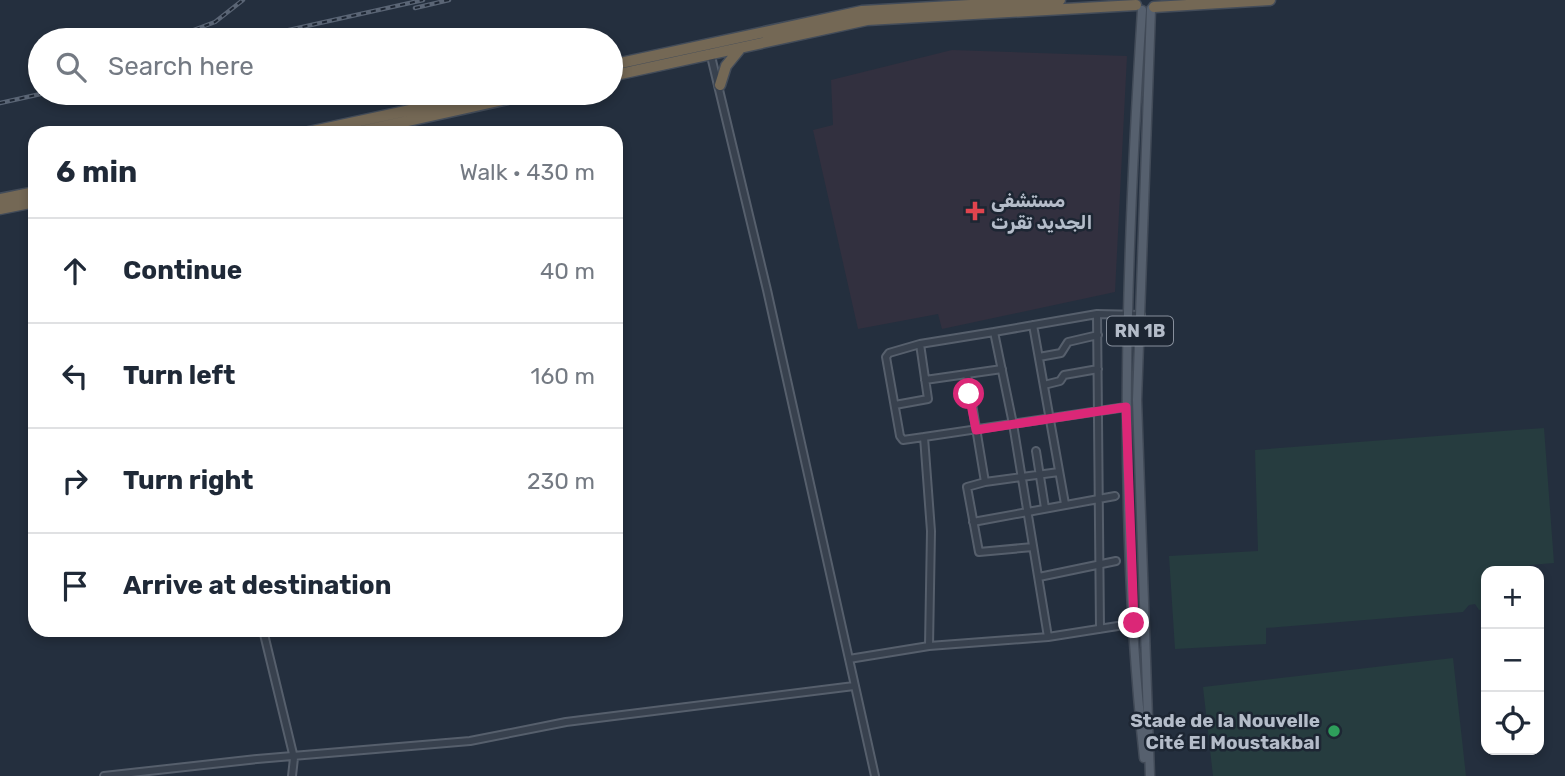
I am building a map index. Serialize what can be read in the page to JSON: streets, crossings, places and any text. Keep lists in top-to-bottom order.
{
  "streets": {
    "main road": ["RN 1B"]
  },
  "places": {
    "health": ["مستشفى الجديد تقرت"],
    "other": ["Stade de la Nouvelle Cité El Moustakbal"]
  },
  "page": {
    "search": "Search here",
    "heading": ["6 min", "Walk · 430 m"],
    "list": [
      ["Continue", "40 m"],
      ["Turn left", "160 m"],
      ["Turn right", "230 m"],
      "Arrive at destination"
    ],
    "map_buttons": ["+", "−"]
  }
}
